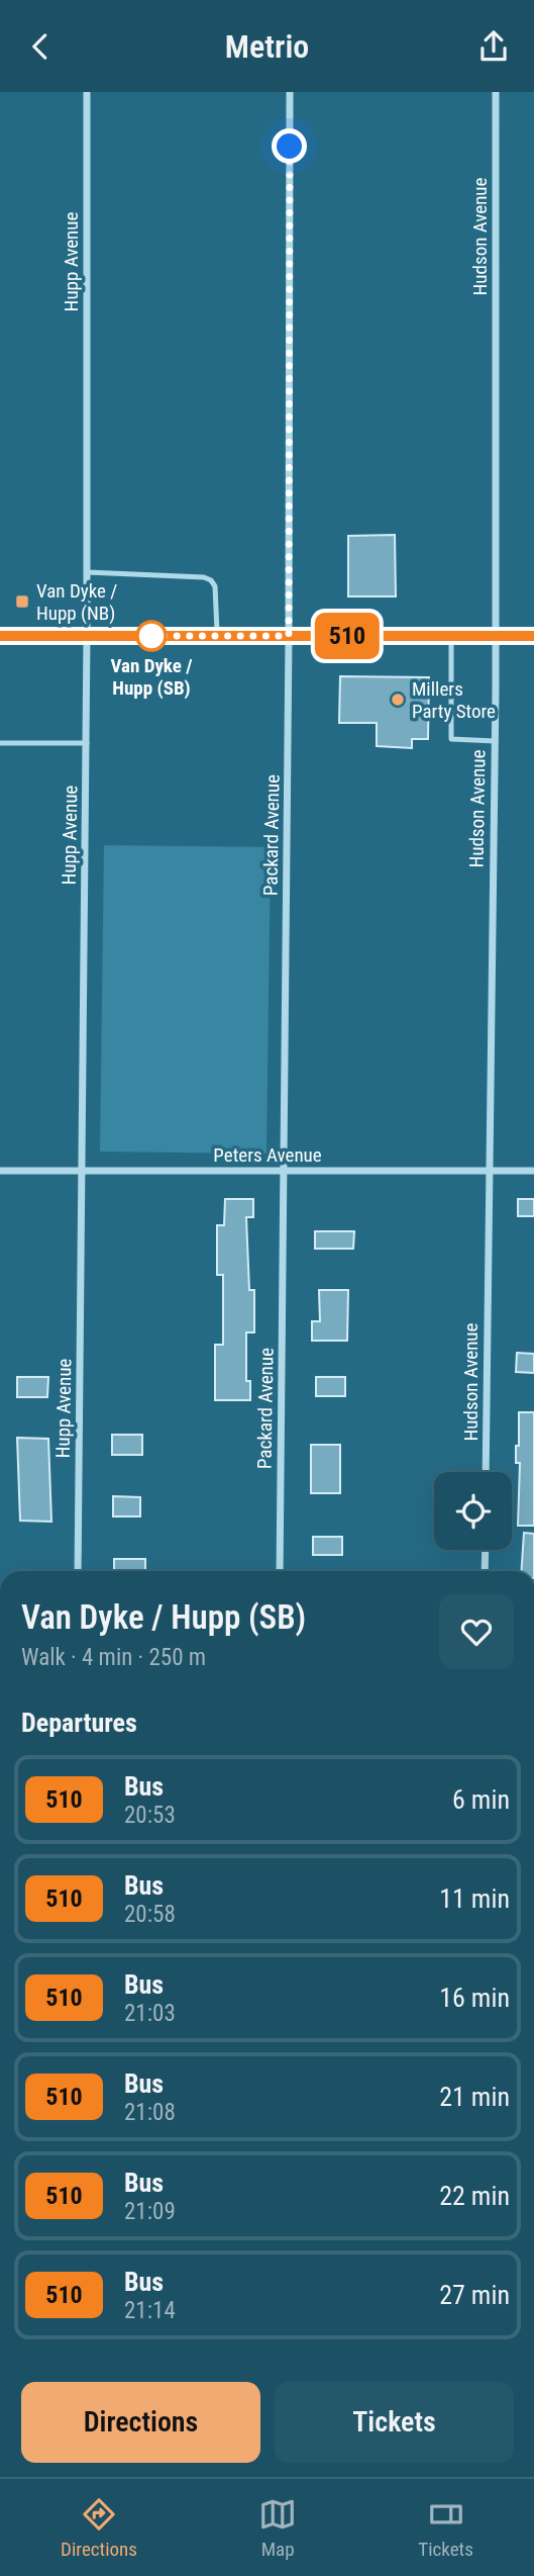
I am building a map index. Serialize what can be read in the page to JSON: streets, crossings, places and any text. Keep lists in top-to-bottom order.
{
  "streets": {
    "street": [
      "Hudson Avenue",
      "Hupp Avenue",
      "Packard Avenue",
      "Peters Avenue"
    ]
  },
  "crossings": [
    ["Hudson Avenue", "Peters Avenue"],
    ["Hupp Avenue", "Peters Avenue"],
    ["Packard Avenue", "Peters Avenue"]
  ],
  "places": {
    "transit": ["Van Dyke / Hupp (NB)"],
    "other": ["Van Dyke / Hupp (SB)", "Millers Party Store"]
  },
  "lines": ["bus line 510"],
  "page": {
    "header": "Metrio",
    "on_map": "510",
    "heading": [
      ["Van Dyke / Hupp (SB)", "Walk · 4 min · 250 m"],
      "Departures"
    ],
    "list": [
      {
        "mark": "510",
        "name": "Bus",
        "note": "20:53",
        "value": "6 min"
      },
      {
        "mark": "510",
        "name": "Bus",
        "note": "20:58",
        "value": "11 min"
      },
      {
        "mark": "510",
        "name": "Bus",
        "note": "21:03",
        "value": "16 min"
      },
      {
        "mark": "510",
        "name": "Bus",
        "note": "21:08",
        "value": "21 min"
      },
      {
        "mark": "510",
        "name": "Bus",
        "note": "21:09",
        "value": "22 min"
      },
      {
        "mark": "510",
        "name": "Bus",
        "note": "21:14",
        "value": "27 min"
      }
    ],
    "buttons": ["Directions", "Tickets"],
    "tabs": ["Directions", "Map", "Tickets"]
  }
}
